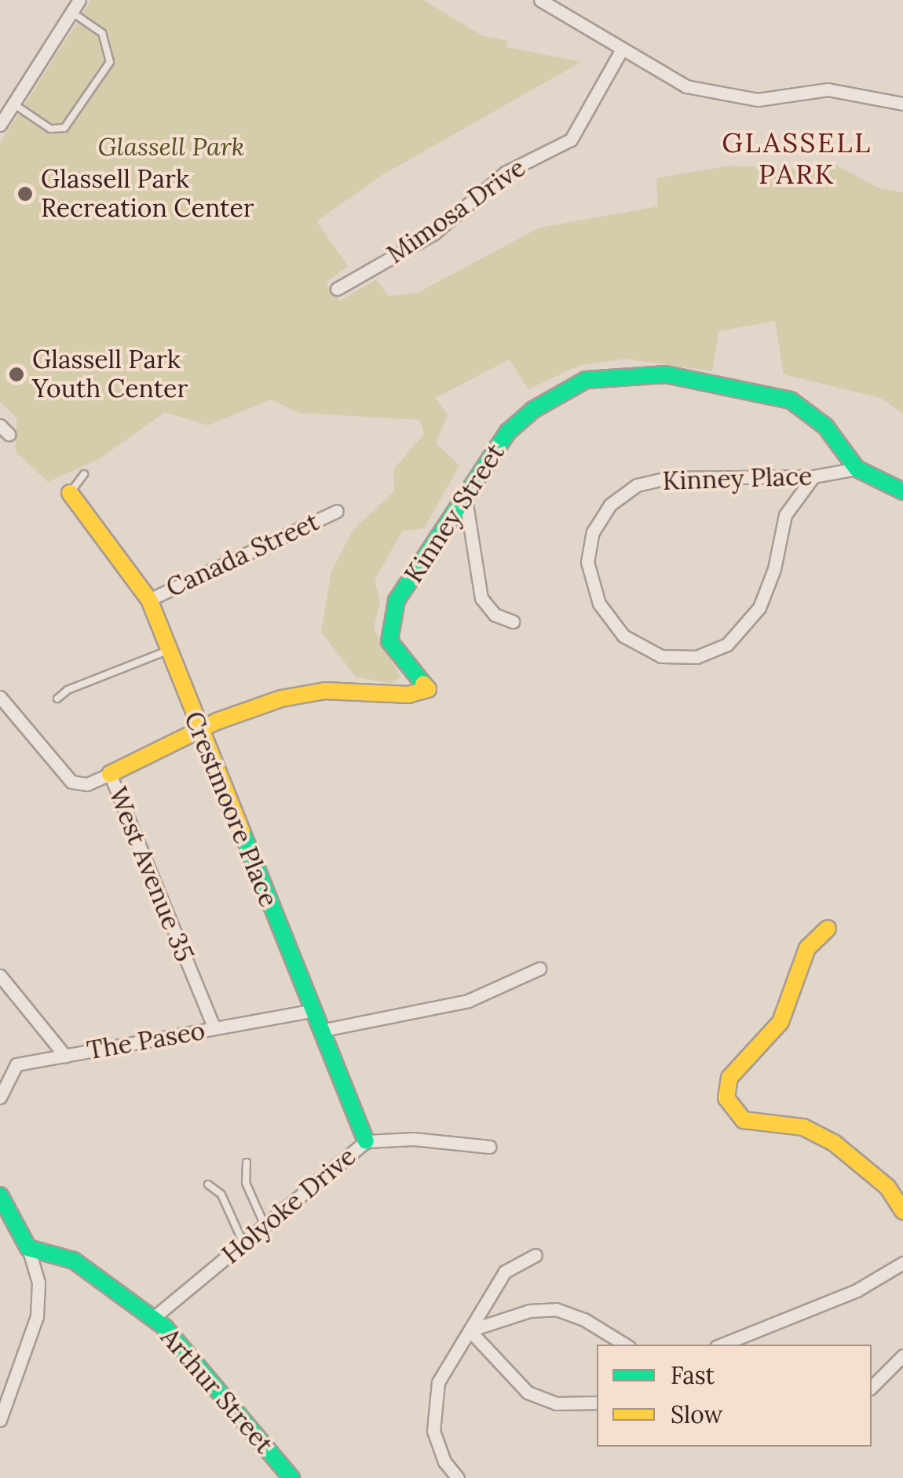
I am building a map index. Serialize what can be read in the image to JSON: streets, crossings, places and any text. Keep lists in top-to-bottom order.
{
  "streets": {
    "street": [
      "Mimosa Drive",
      "Kinney Place",
      "Kinney Street",
      "Canada Street",
      "Crestmoore Place",
      "West Avenue 35",
      "The Paseo",
      "Holyoke Drive",
      "Arthur Street"
    ]
  },
  "crossings": [
    ["Kinney Place", "Kinney Street"],
    ["Kinney Street", "Crestmoore Place"],
    ["Kinney Street", "West Avenue 35"],
    ["Canada Street", "Crestmoore Place"],
    ["Crestmoore Place", "The Paseo"],
    ["Crestmoore Place", "Holyoke Drive"],
    ["West Avenue 35", "The Paseo"],
    ["Holyoke Drive", "Arthur Street"]
  ],
  "districts": ["GLASSELL PARK"],
  "parks": ["Glassell Park"],
  "places": ["Glassell Park Recreation Center", "Glassell Park Youth Center"],
  "legend": ["Fast", "Slow"]
}
